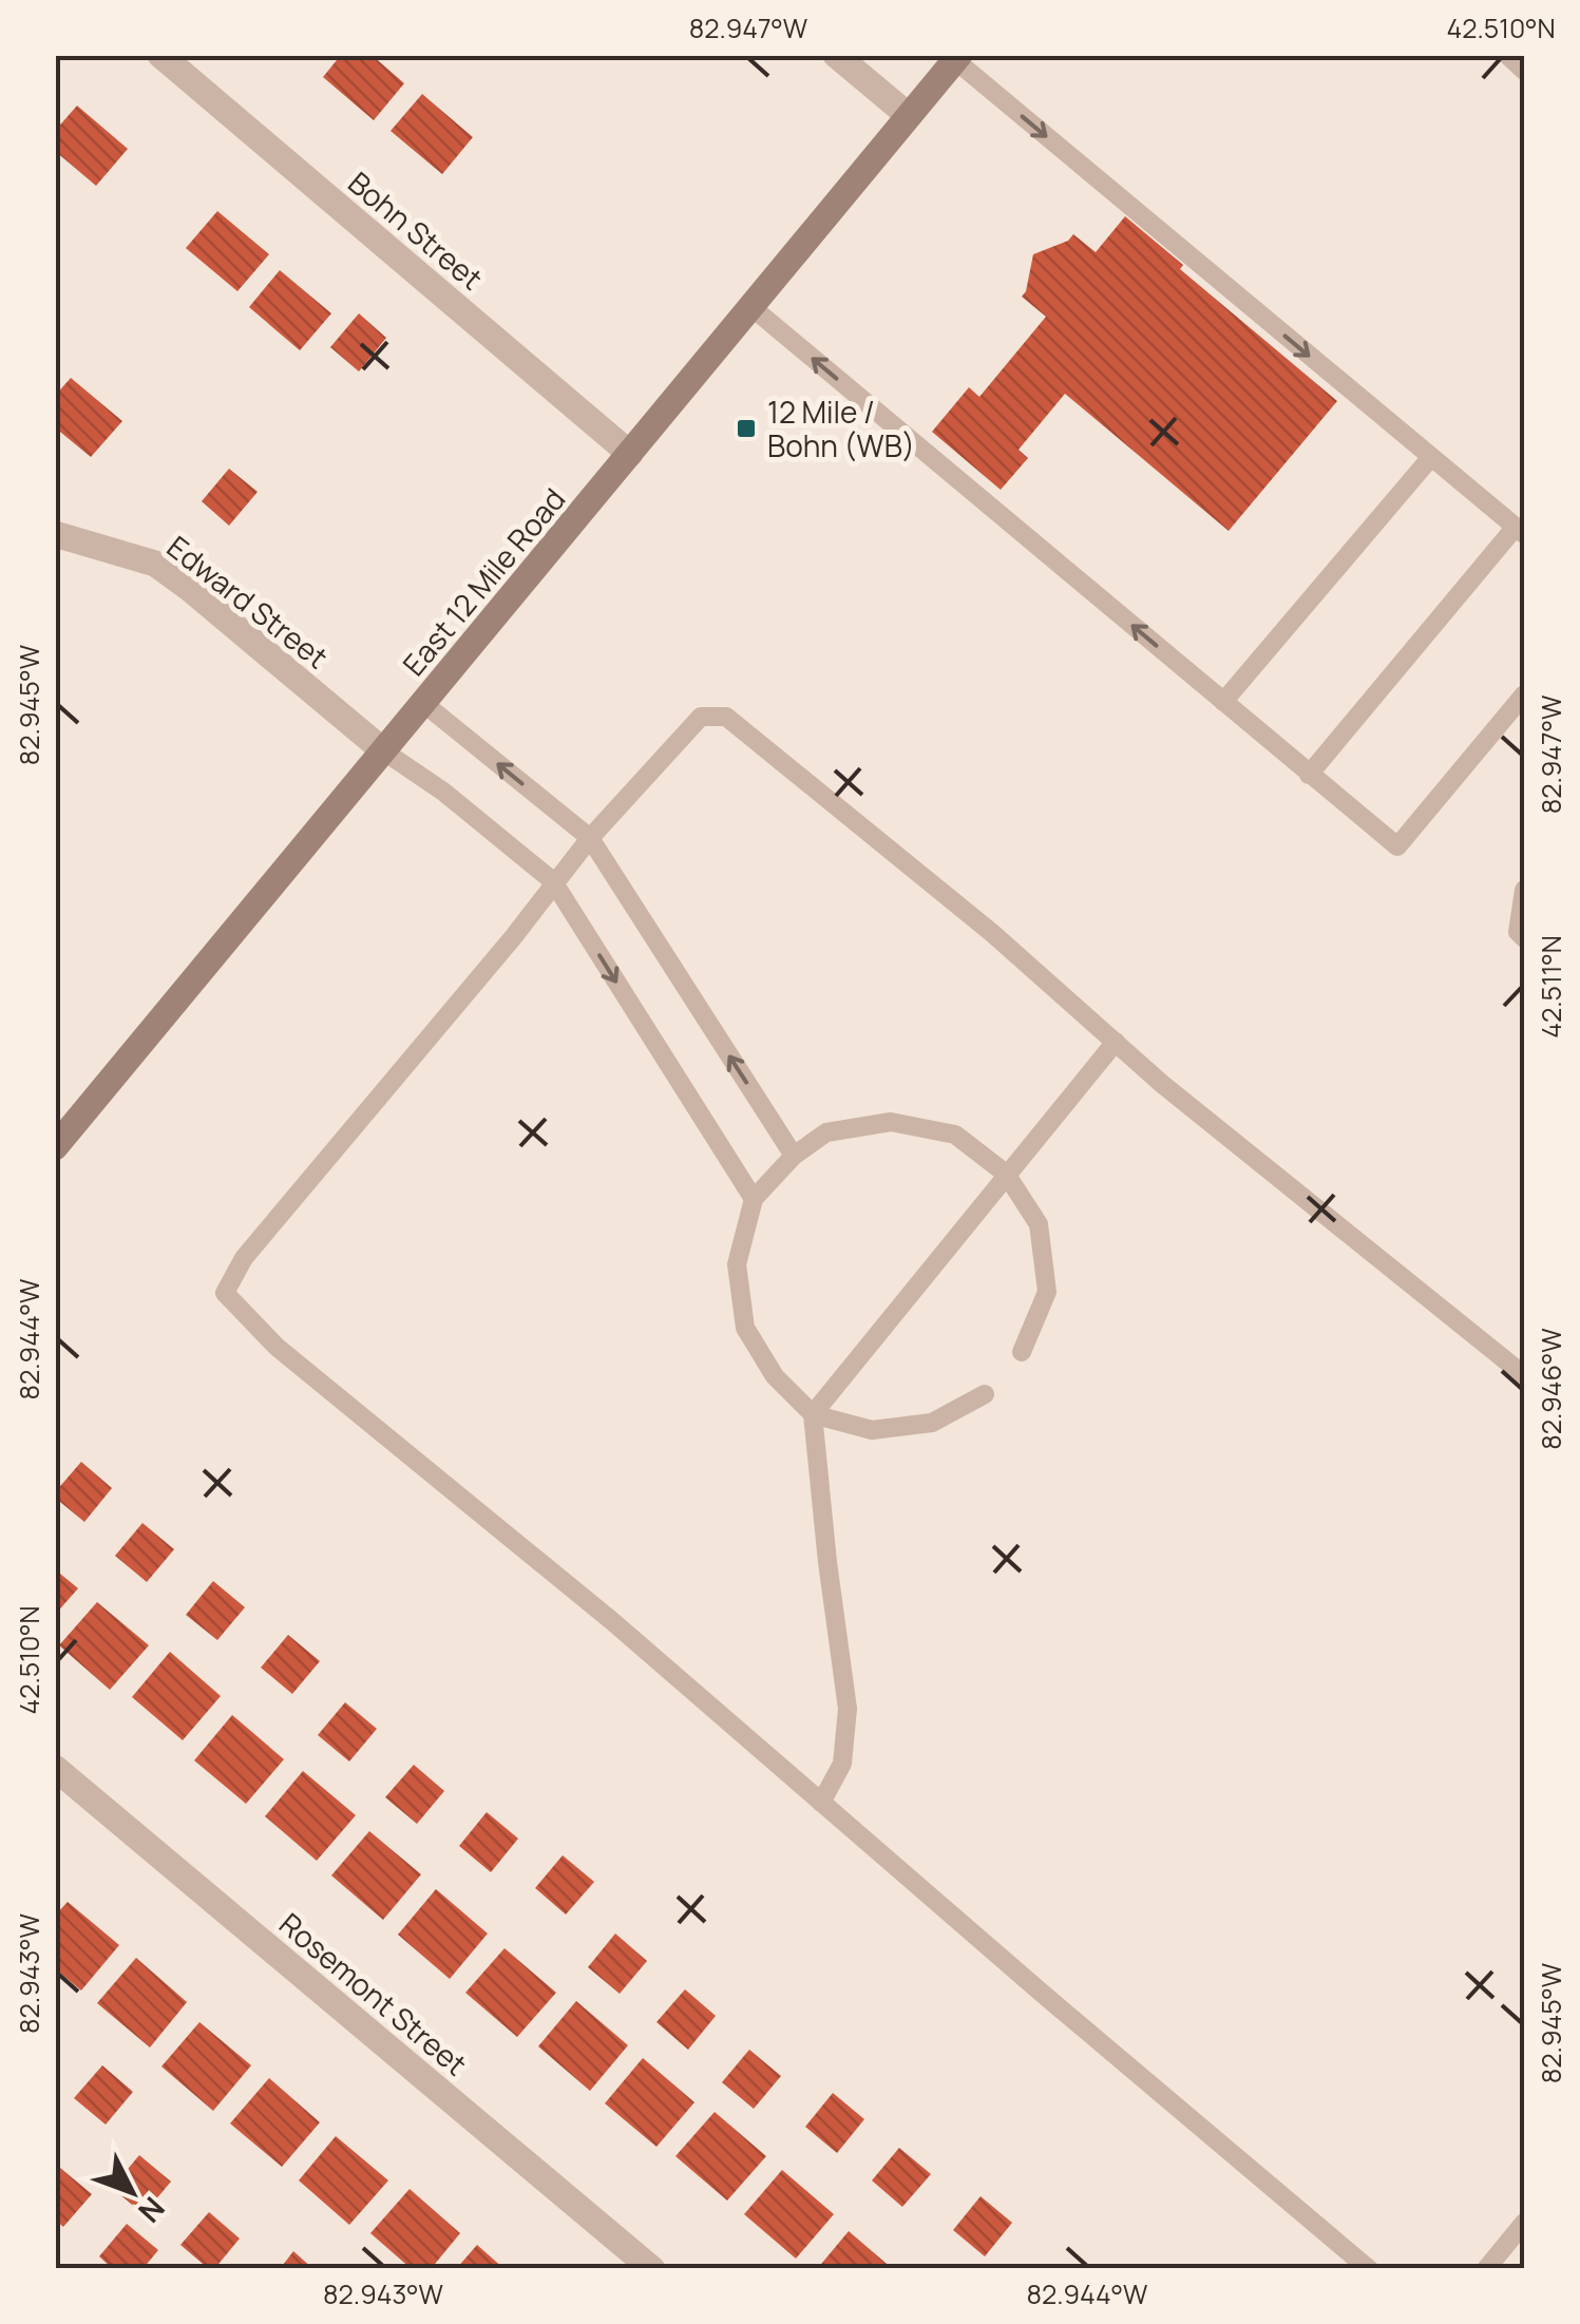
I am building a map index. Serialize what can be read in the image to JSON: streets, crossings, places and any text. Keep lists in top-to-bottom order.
{
  "streets": {
    "main road": ["East 12 Mile Road"],
    "street": ["Bohn Street", "Edward Street", "Rosemont Street"]
  },
  "crossings": [
    ["Bohn Street", "East 12 Mile Road"],
    ["East 12 Mile Road", "Edward Street"]
  ],
  "places": {
    "transit": ["12 Mile / Bohn (WB)"]
  },
  "north": "bottom right",
  "coordinates": [
    "82.947°W",
    "42.510°N",
    "82.945°W",
    "42.511°N",
    "82.944°W",
    "82.946°W",
    "82.943°W"
  ]
}
